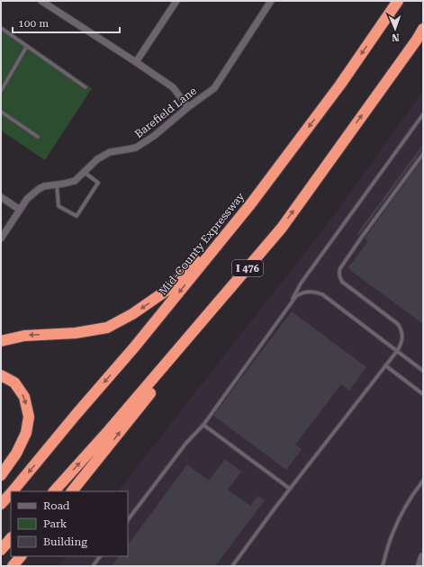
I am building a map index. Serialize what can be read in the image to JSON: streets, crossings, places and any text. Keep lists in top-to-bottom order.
{
  "streets": {
    "highway": ["Mid-County Expressway", "I 476"],
    "street": ["Barefield Lane"]
  },
  "legend": ["Road", "Park", "Building"],
  "scale_bar": "100 m",
  "north": "bottom"
}
